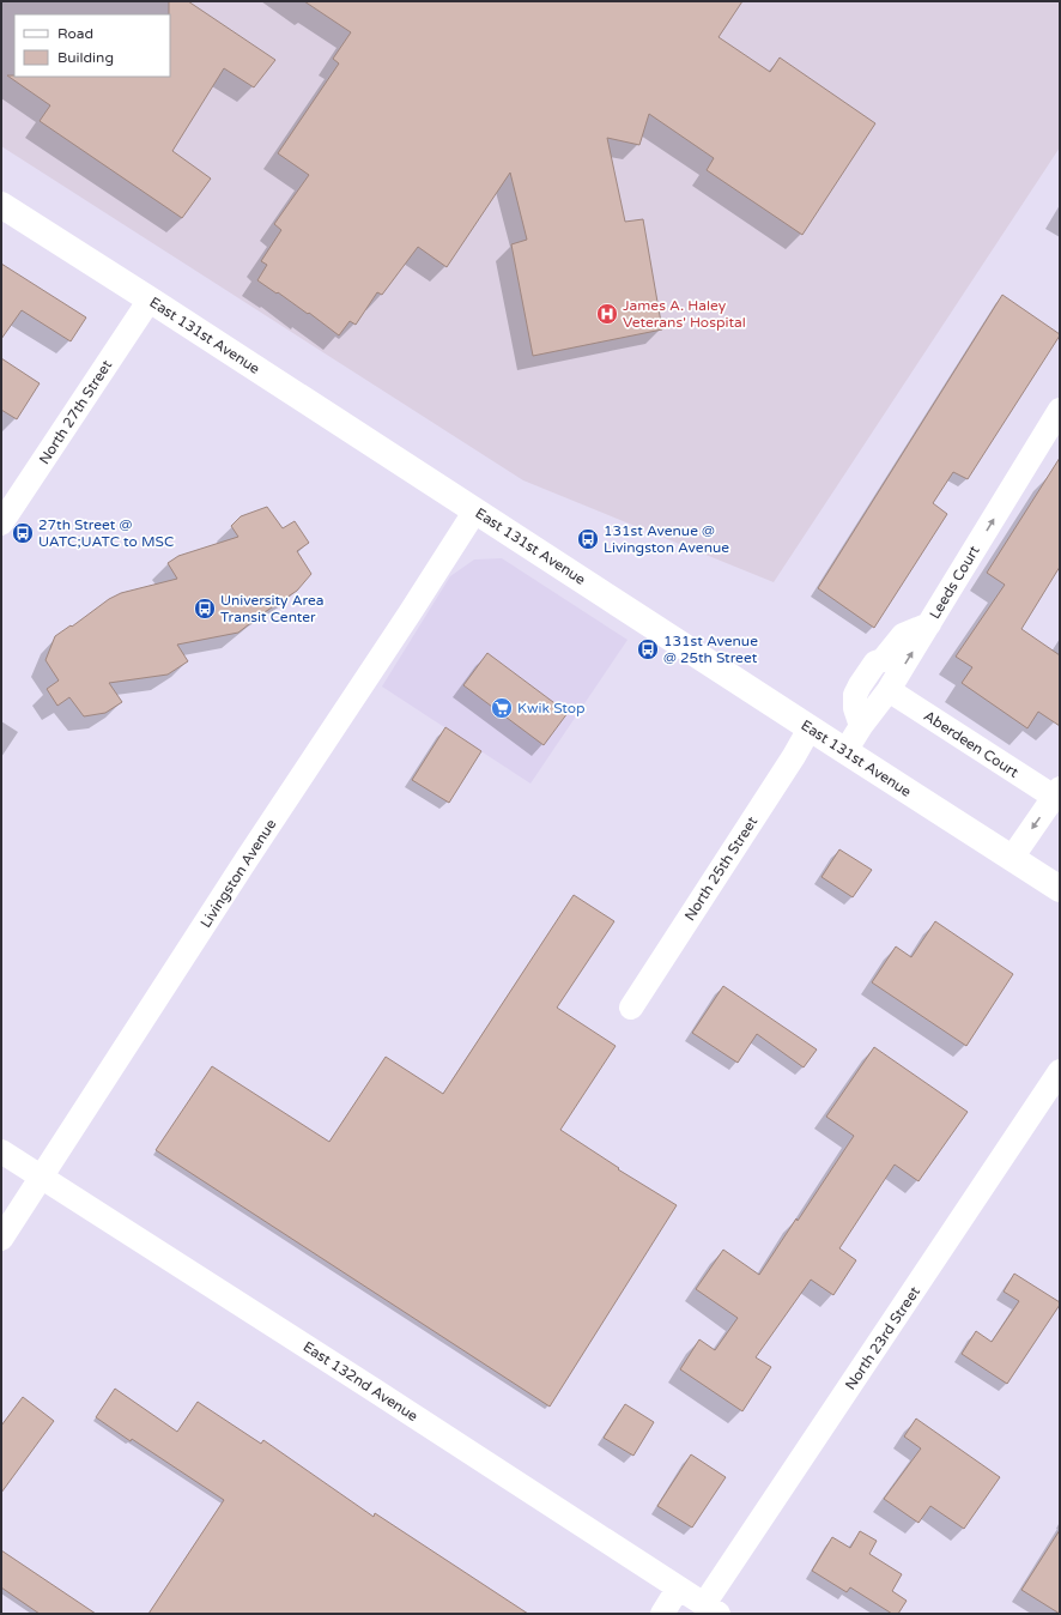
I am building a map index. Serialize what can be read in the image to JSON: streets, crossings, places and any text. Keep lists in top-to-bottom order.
{
  "streets": {
    "street": [
      "East 131st Avenue",
      "North 27th Street",
      "Leeds Court",
      "Aberdeen Court",
      "North 25th Street",
      "Livingston Avenue",
      "North 23rd Street",
      "East 132nd Avenue"
    ]
  },
  "crossings": [
    ["East 131st Avenue", "North 27th Street"],
    ["East 131st Avenue", "Leeds Court"],
    ["East 131st Avenue", "North 25th Street"],
    ["East 131st Avenue", "Livingston Avenue"],
    ["Leeds Court", "Aberdeen Court"],
    ["Livingston Avenue", "East 132nd Avenue"],
    ["North 23rd Street", "East 132nd Avenue"]
  ],
  "one_way": ["Leeds Court"],
  "places": {
    "hospital": ["James A. Haley Veterans' Hospital"],
    "bus stop": [
      "27th Street @ UATC;UATC to MSC",
      "131st Avenue @ Livingston Avenue",
      "University Area Transit Center",
      "131st Avenue @ 25th Street"
    ],
    "supermarket": ["Kwik Stop"]
  },
  "legend": ["Road", "Building"]
}
